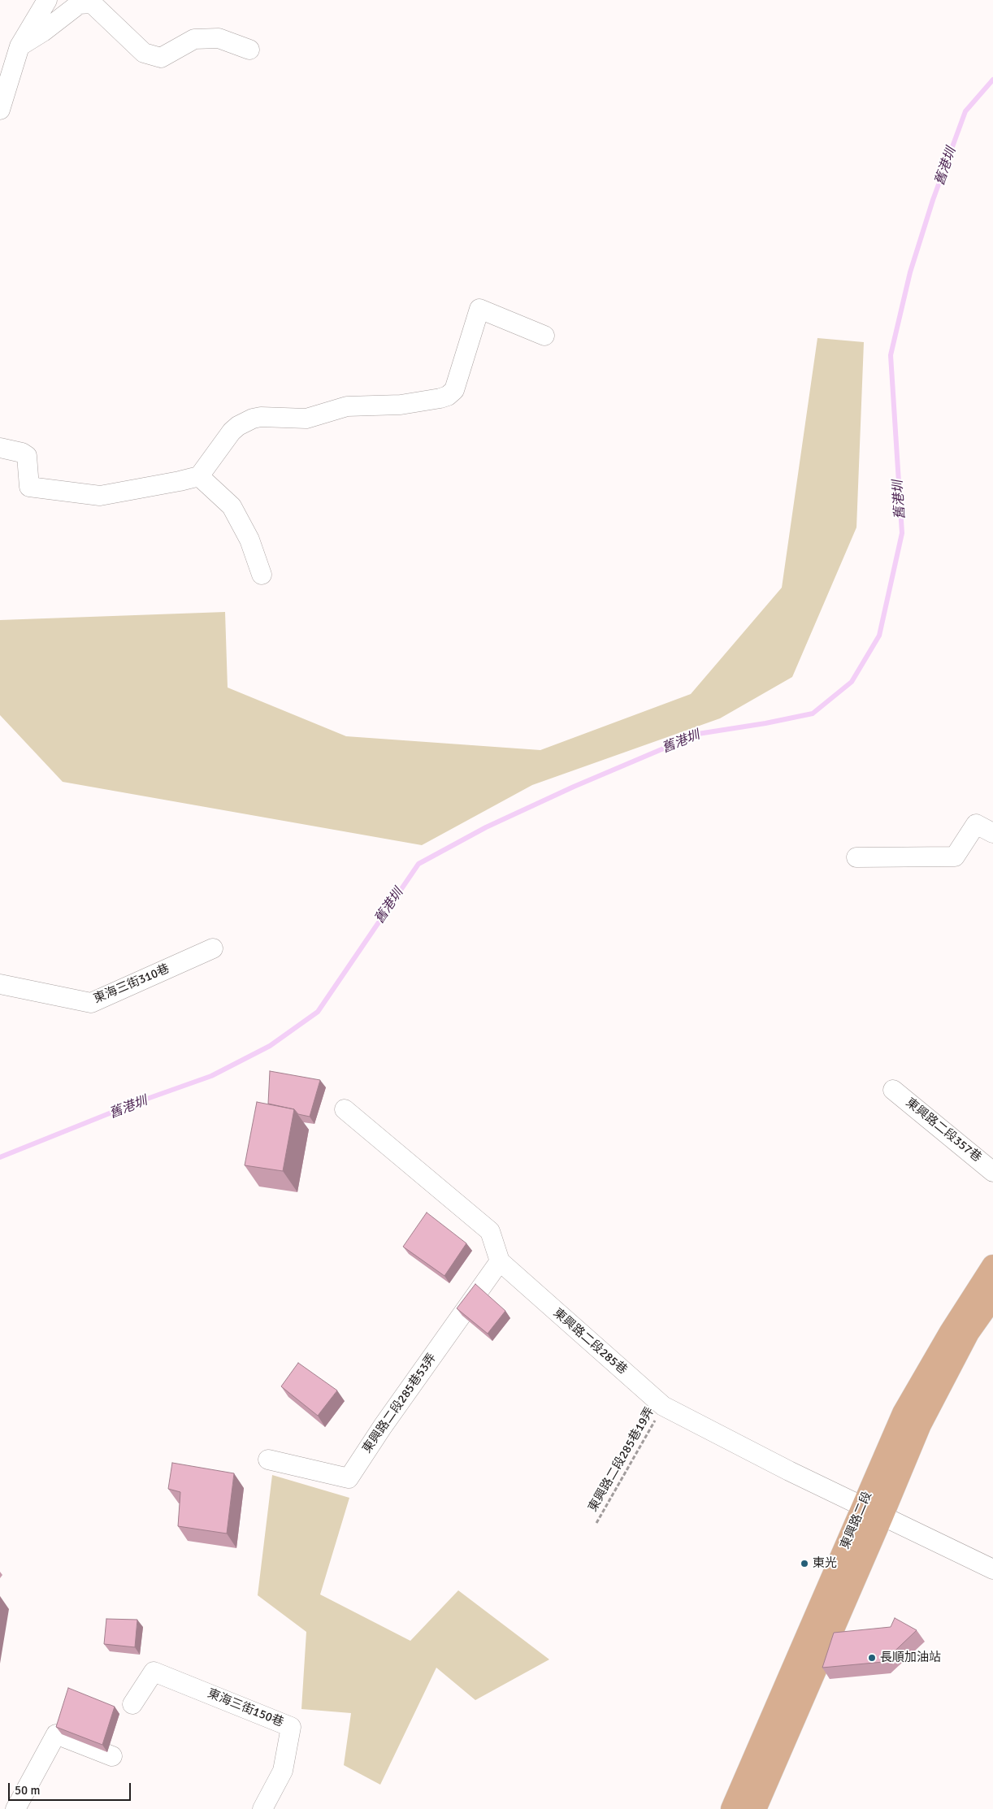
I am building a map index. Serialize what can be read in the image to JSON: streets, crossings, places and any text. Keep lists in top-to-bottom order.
{
  "streets": {
    "main road": ["東興路二段"],
    "street": [
      "東海三街310巷",
      "東興路二段357巷",
      "東興路二段285巷",
      "東興路二段285巷53弄",
      "東海三街150巷"
    ],
    "path": ["東興路二段285巷19弄"]
  },
  "crossings": [
    ["東興路二段285巷", "東興路二段285巷53弄"],
    ["東興路二段285巷", "東興路二段285巷19弄"],
    ["東興路二段285巷", "東興路二段"]
  ],
  "water": ["舊港圳"],
  "places": ["東光", "長順加油站"],
  "scale_bar": "50 m"
}
